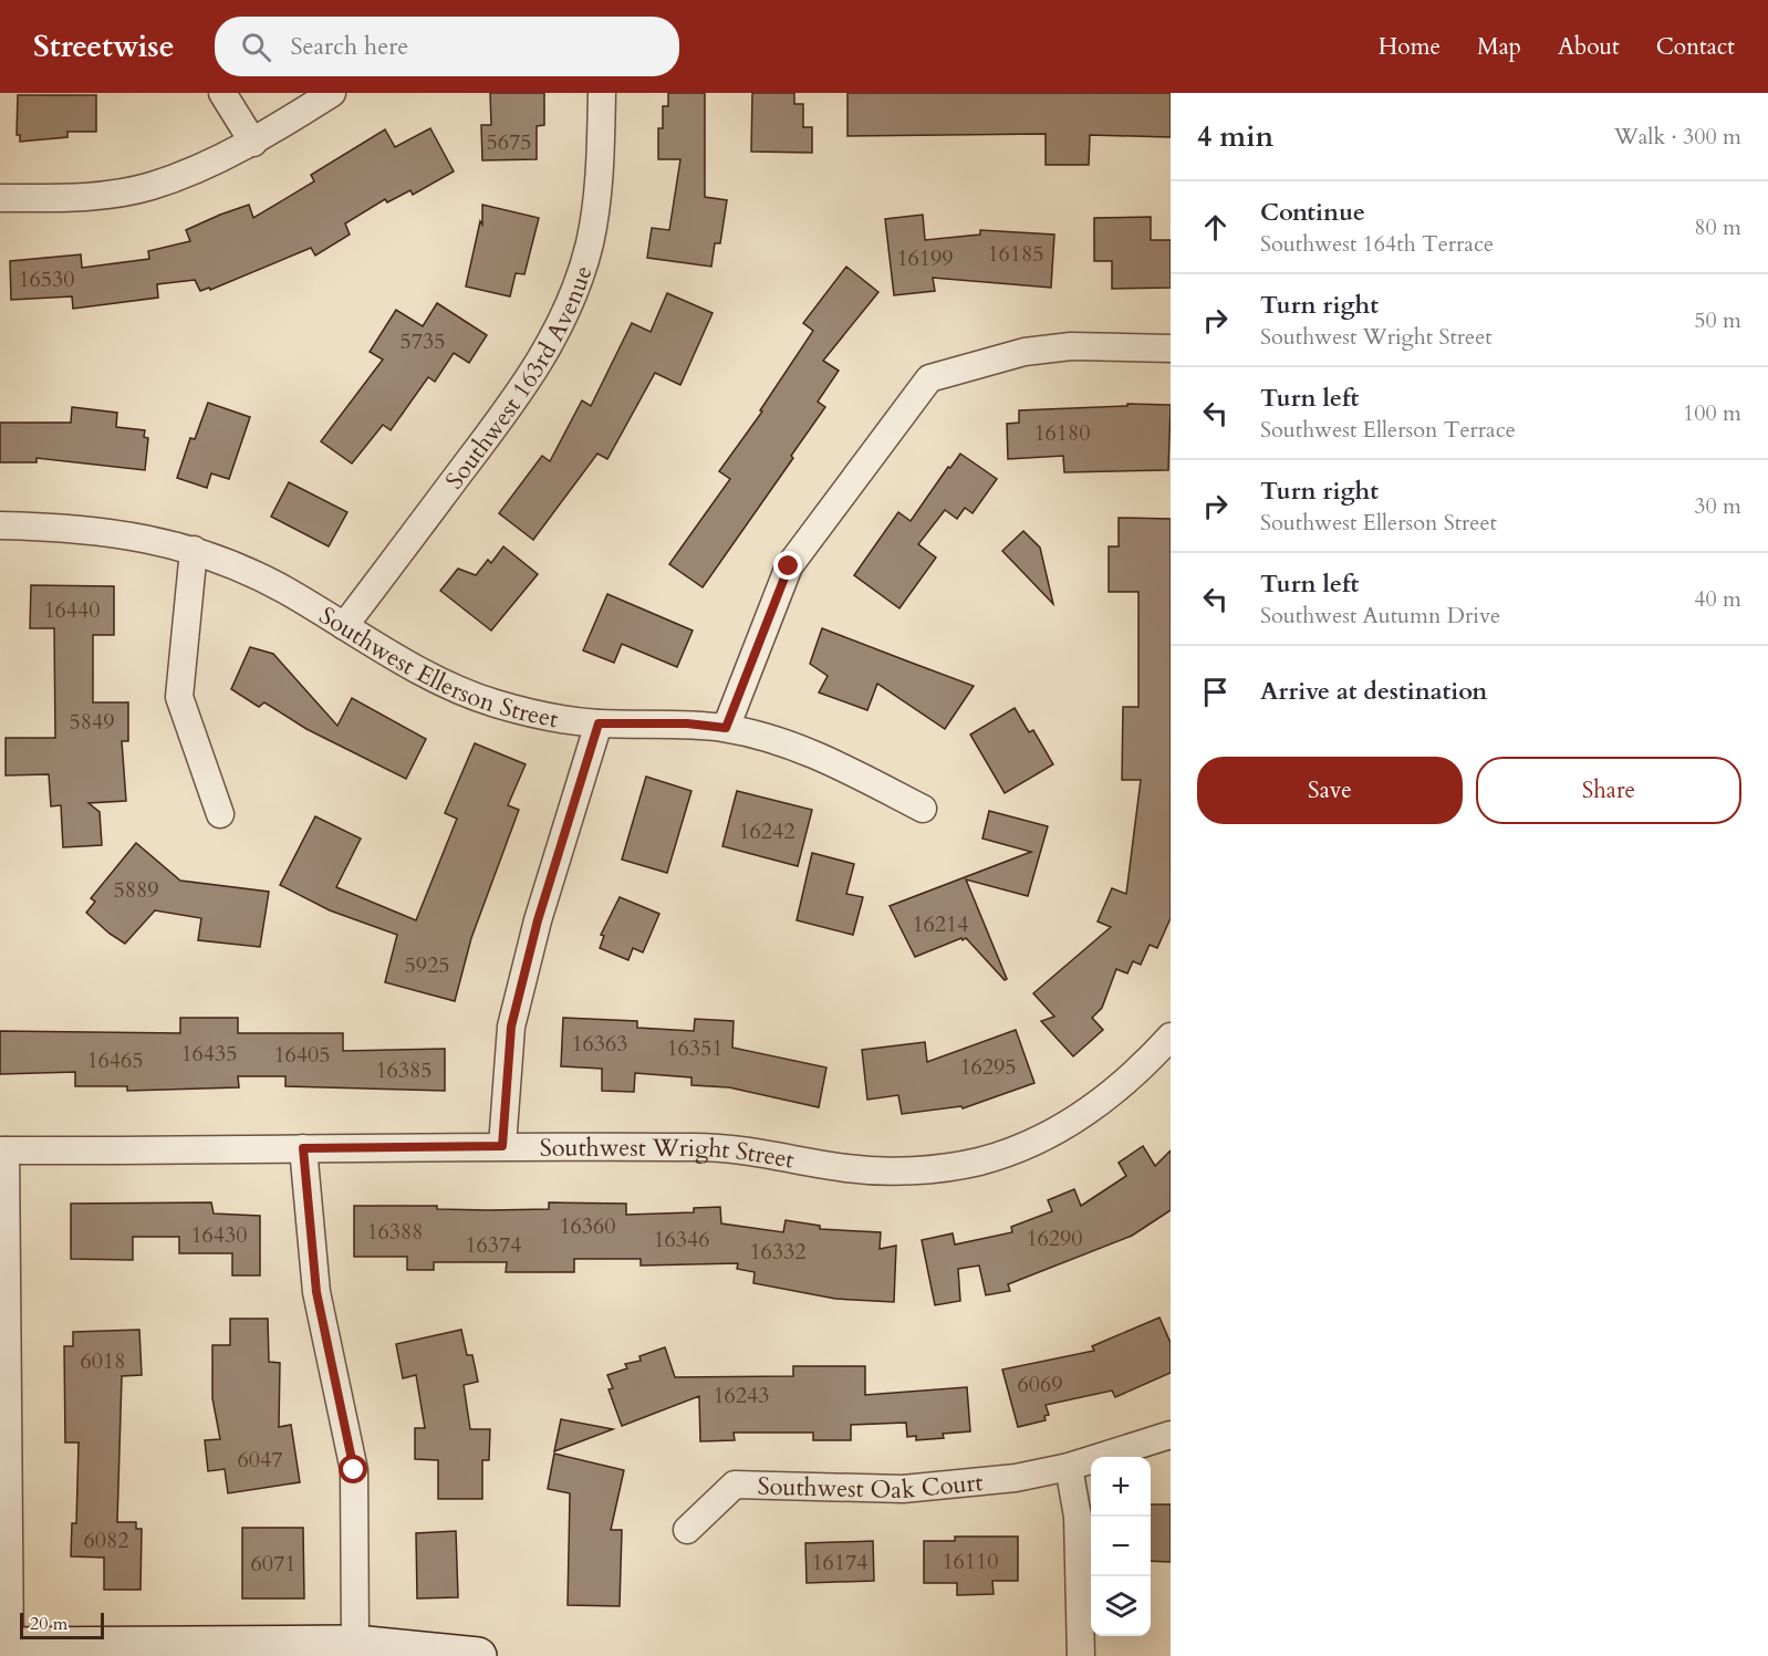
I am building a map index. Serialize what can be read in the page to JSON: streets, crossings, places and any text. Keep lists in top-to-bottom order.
{
  "streets": {
    "street": [
      "Southwest 163rd Avenue",
      "Southwest Ellerson Street",
      "Southwest Wright Street",
      "Southwest Oak Court"
    ]
  },
  "crossings": [
    ["Southwest 163rd Avenue", "Southwest Ellerson Street"]
  ],
  "house_numbers": [
    "5675",
    "16185",
    "16199",
    "16530",
    "5735",
    "16180",
    "16440",
    "5849",
    "16242",
    "5889",
    "16214",
    "5925",
    "16363",
    "16351",
    "16435",
    "16405",
    "16465",
    "16295",
    "16385",
    "16360",
    "16388",
    "16430",
    "16290",
    "16346",
    "16374",
    "16332",
    "6018",
    "6069",
    "16243",
    "6047",
    "6082",
    "16110",
    "16174",
    "6071"
  ],
  "scale_bar": "20 m",
  "page": {
    "header": "Streetwise",
    "search": "Search here",
    "nav": [
      "Home",
      "Map",
      "About",
      "Contact"
    ],
    "heading": ["4 min", "Walk · 300 m"],
    "list": [
      ["Continue", "Southwest 164th Terrace", "80 m"],
      ["Turn right", "Southwest Wright Street", "50 m"],
      ["Turn left", "Southwest Ellerson Terrace", "100 m"],
      ["Turn right", "Southwest Ellerson Street", "30 m"],
      ["Turn left", "Southwest Autumn Drive", "40 m"],
      "Arrive at destination"
    ],
    "buttons": ["Save", "Share"],
    "map_buttons": ["+", "−"],
    "scale": "20 m"
  }
}
